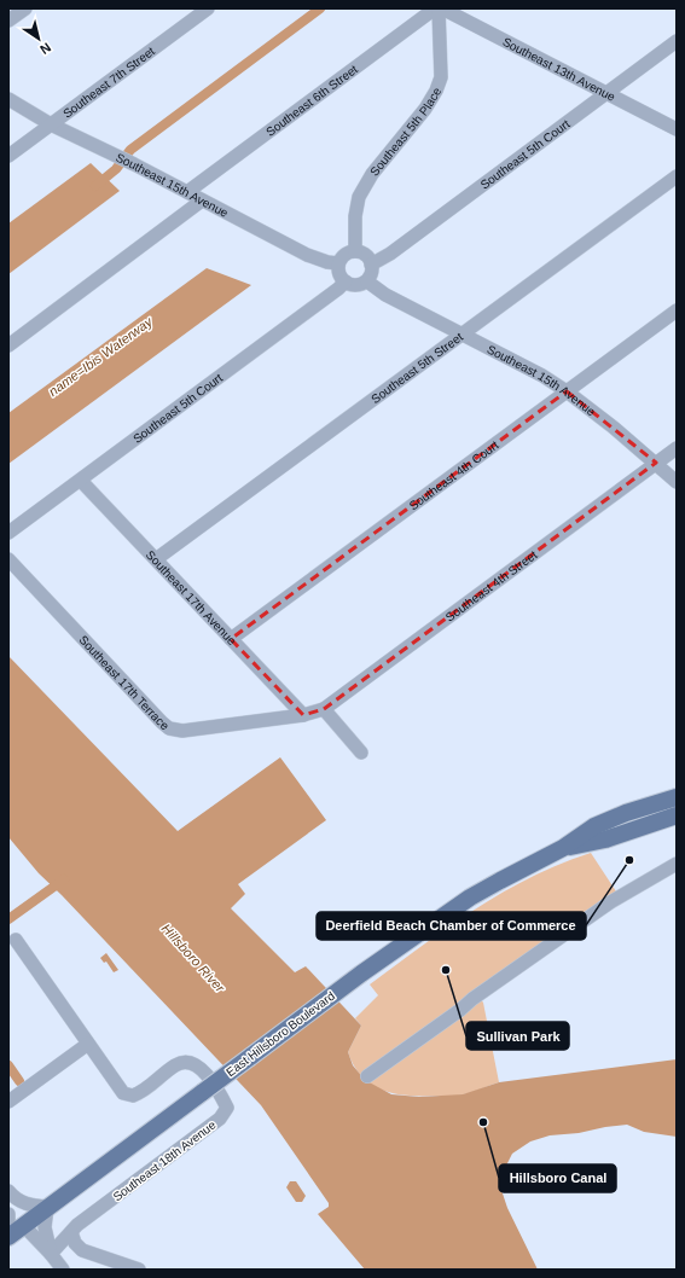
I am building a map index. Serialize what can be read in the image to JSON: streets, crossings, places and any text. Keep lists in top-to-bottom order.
{
  "streets": {
    "main road": ["East Hillsboro Boulevard"],
    "street": [
      "Southeast 13th Avenue",
      "Southeast 7th Street",
      "Southeast 6th Street",
      "Southeast 5th Place",
      "Southeast 5th Court",
      "Southeast 15th Avenue",
      "Southeast 5th Street",
      "Southeast 4th Court",
      "Southeast 4th Street",
      "Southeast 17th Avenue",
      "Southeast 17th Terrace",
      "Southeast 18th Avenue"
    ]
  },
  "crossings": [
    ["Southeast 13th Avenue", "Southeast 5th Court"],
    ["Southeast 7th Street", "Southeast 15th Avenue"],
    ["Southeast 6th Street", "Southeast 5th Place"],
    ["Southeast 6th Street", "Southeast 15th Avenue"],
    ["Southeast 5th Place", "Southeast 5th Court"],
    ["Southeast 5th Place", "Southeast 15th Avenue"],
    ["Southeast 5th Court", "Southeast 15th Avenue"],
    ["Southeast 5th Court", "Southeast 17th Avenue"],
    ["Southeast 15th Avenue", "Southeast 5th Street"],
    ["Southeast 15th Avenue", "Southeast 4th Court"],
    ["Southeast 15th Avenue", "Southeast 4th Street"],
    ["Southeast 5th Street", "Southeast 17th Avenue"],
    ["Southeast 4th Court", "Southeast 17th Avenue"],
    ["Southeast 4th Street", "Southeast 17th Avenue"],
    ["Southeast 4th Street", "Southeast 17th Terrace"],
    ["Southeast 17th Avenue", "Southeast 17th Terrace"]
  ],
  "water": ["name=Ibis Waterway", "Hillsboro River"],
  "places": ["Deerfield Beach Chamber of Commerce", "Sullivan Park", "Hillsboro Canal"],
  "north": "bottom right"
}
